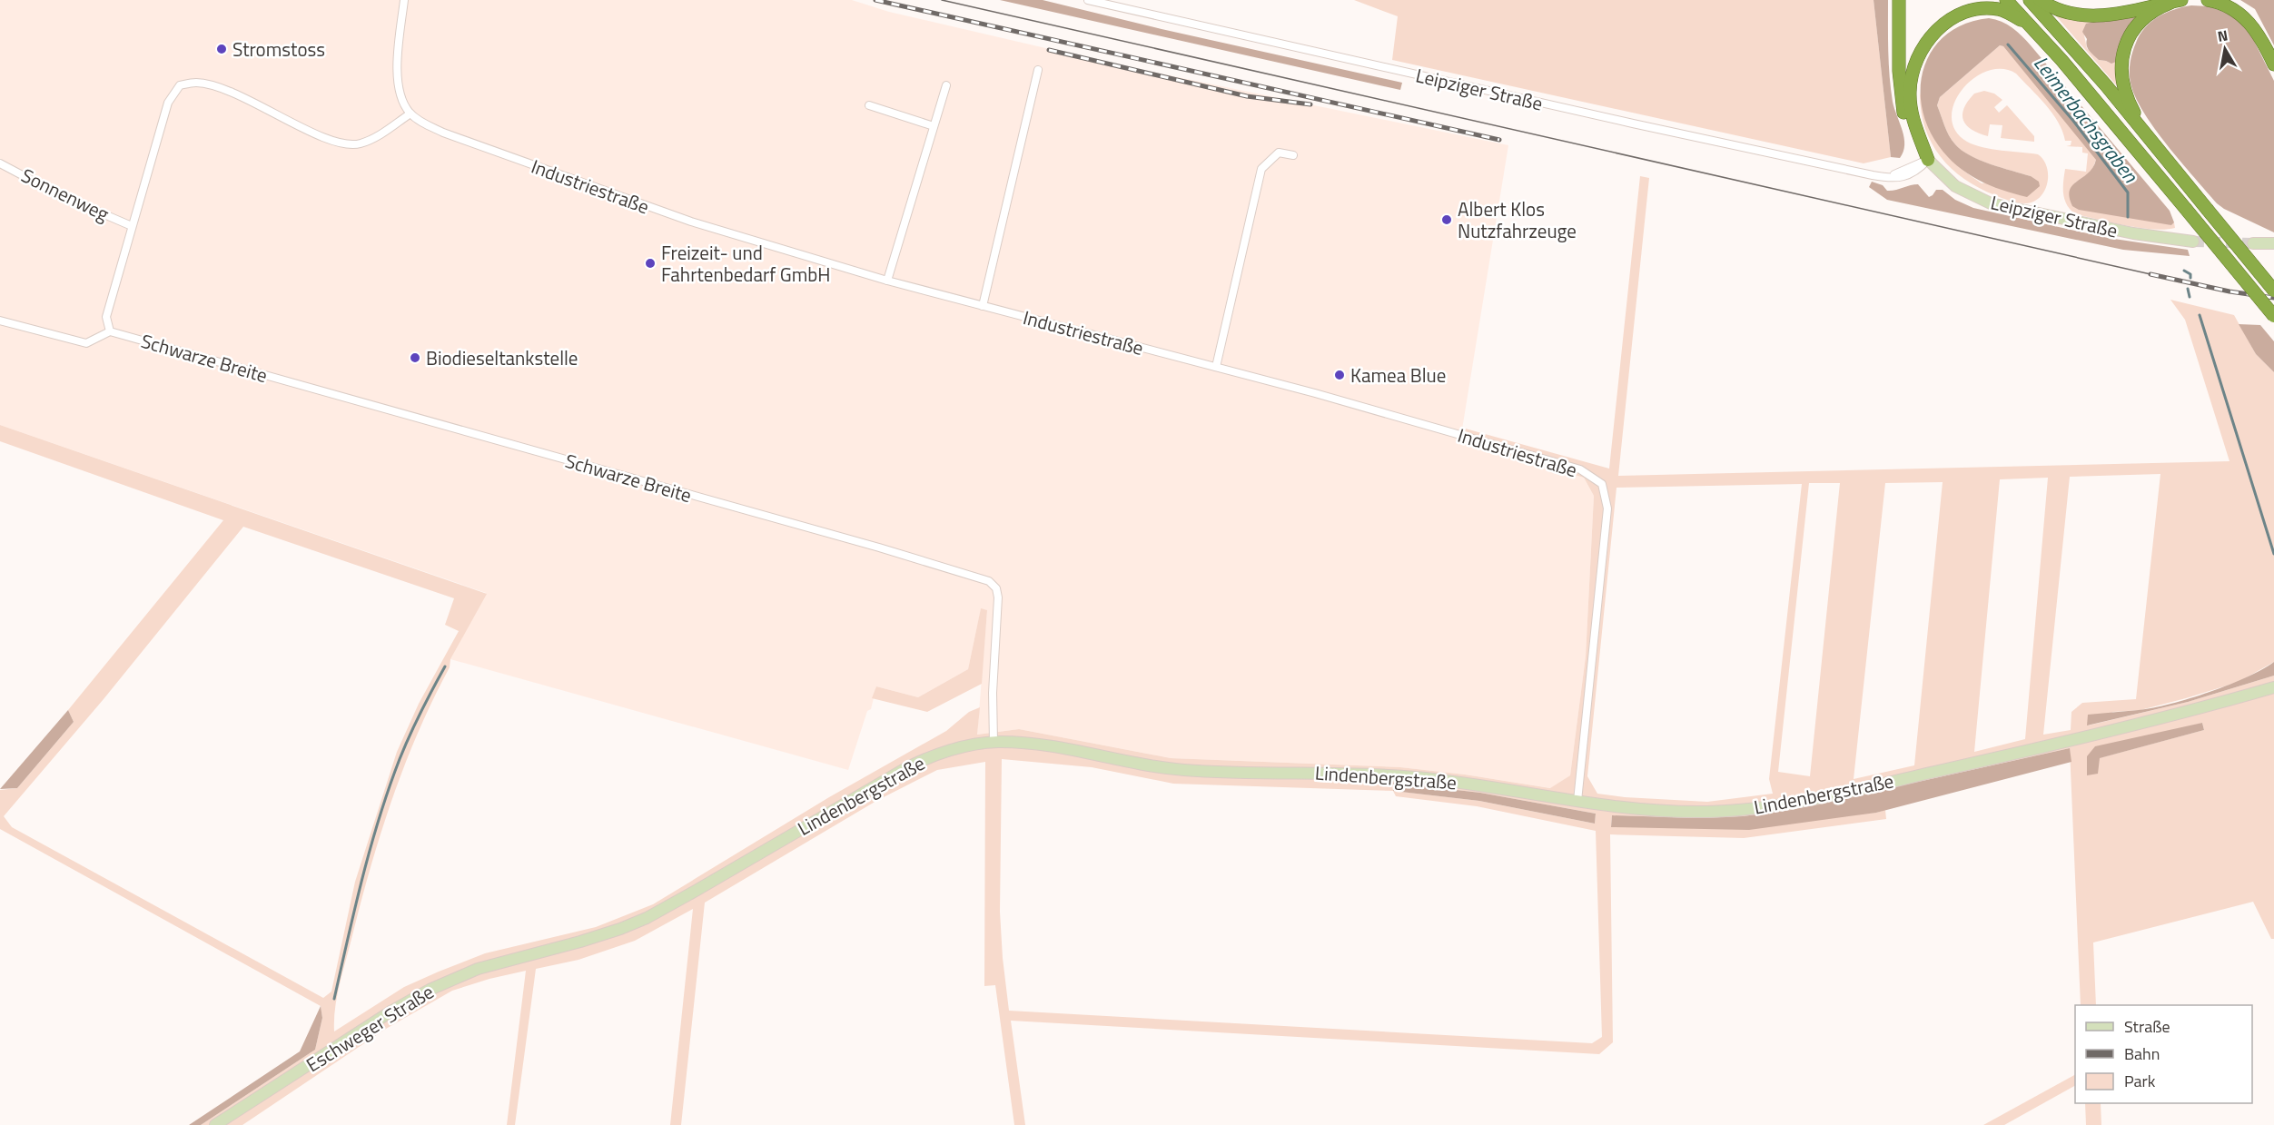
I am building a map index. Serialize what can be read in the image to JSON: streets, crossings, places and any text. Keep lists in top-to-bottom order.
{
  "streets": {
    "main road": ["Leipziger Straße", "Lindenbergstraße", "Eschweger Straße"],
    "street": ["Industriestraße", "Sonnenweg", "Schwarze Breite"]
  },
  "crossings": [
    ["Industriestraße", "Lindenbergstraße"],
    ["Schwarze Breite", "Lindenbergstraße"],
    ["Lindenbergstraße", "Eschweger Straße"]
  ],
  "water": ["Leimerbachsgraben"],
  "places": [
    "Stromstoss",
    "Albert Klos Nutzfahrzeuge",
    "Freizeit- und Fahrtenbedarf GmbH",
    "Biodieseltankstelle",
    "Kamea Blue"
  ],
  "legend": ["Straße", "Bahn", "Park"],
  "north": "top"
}
